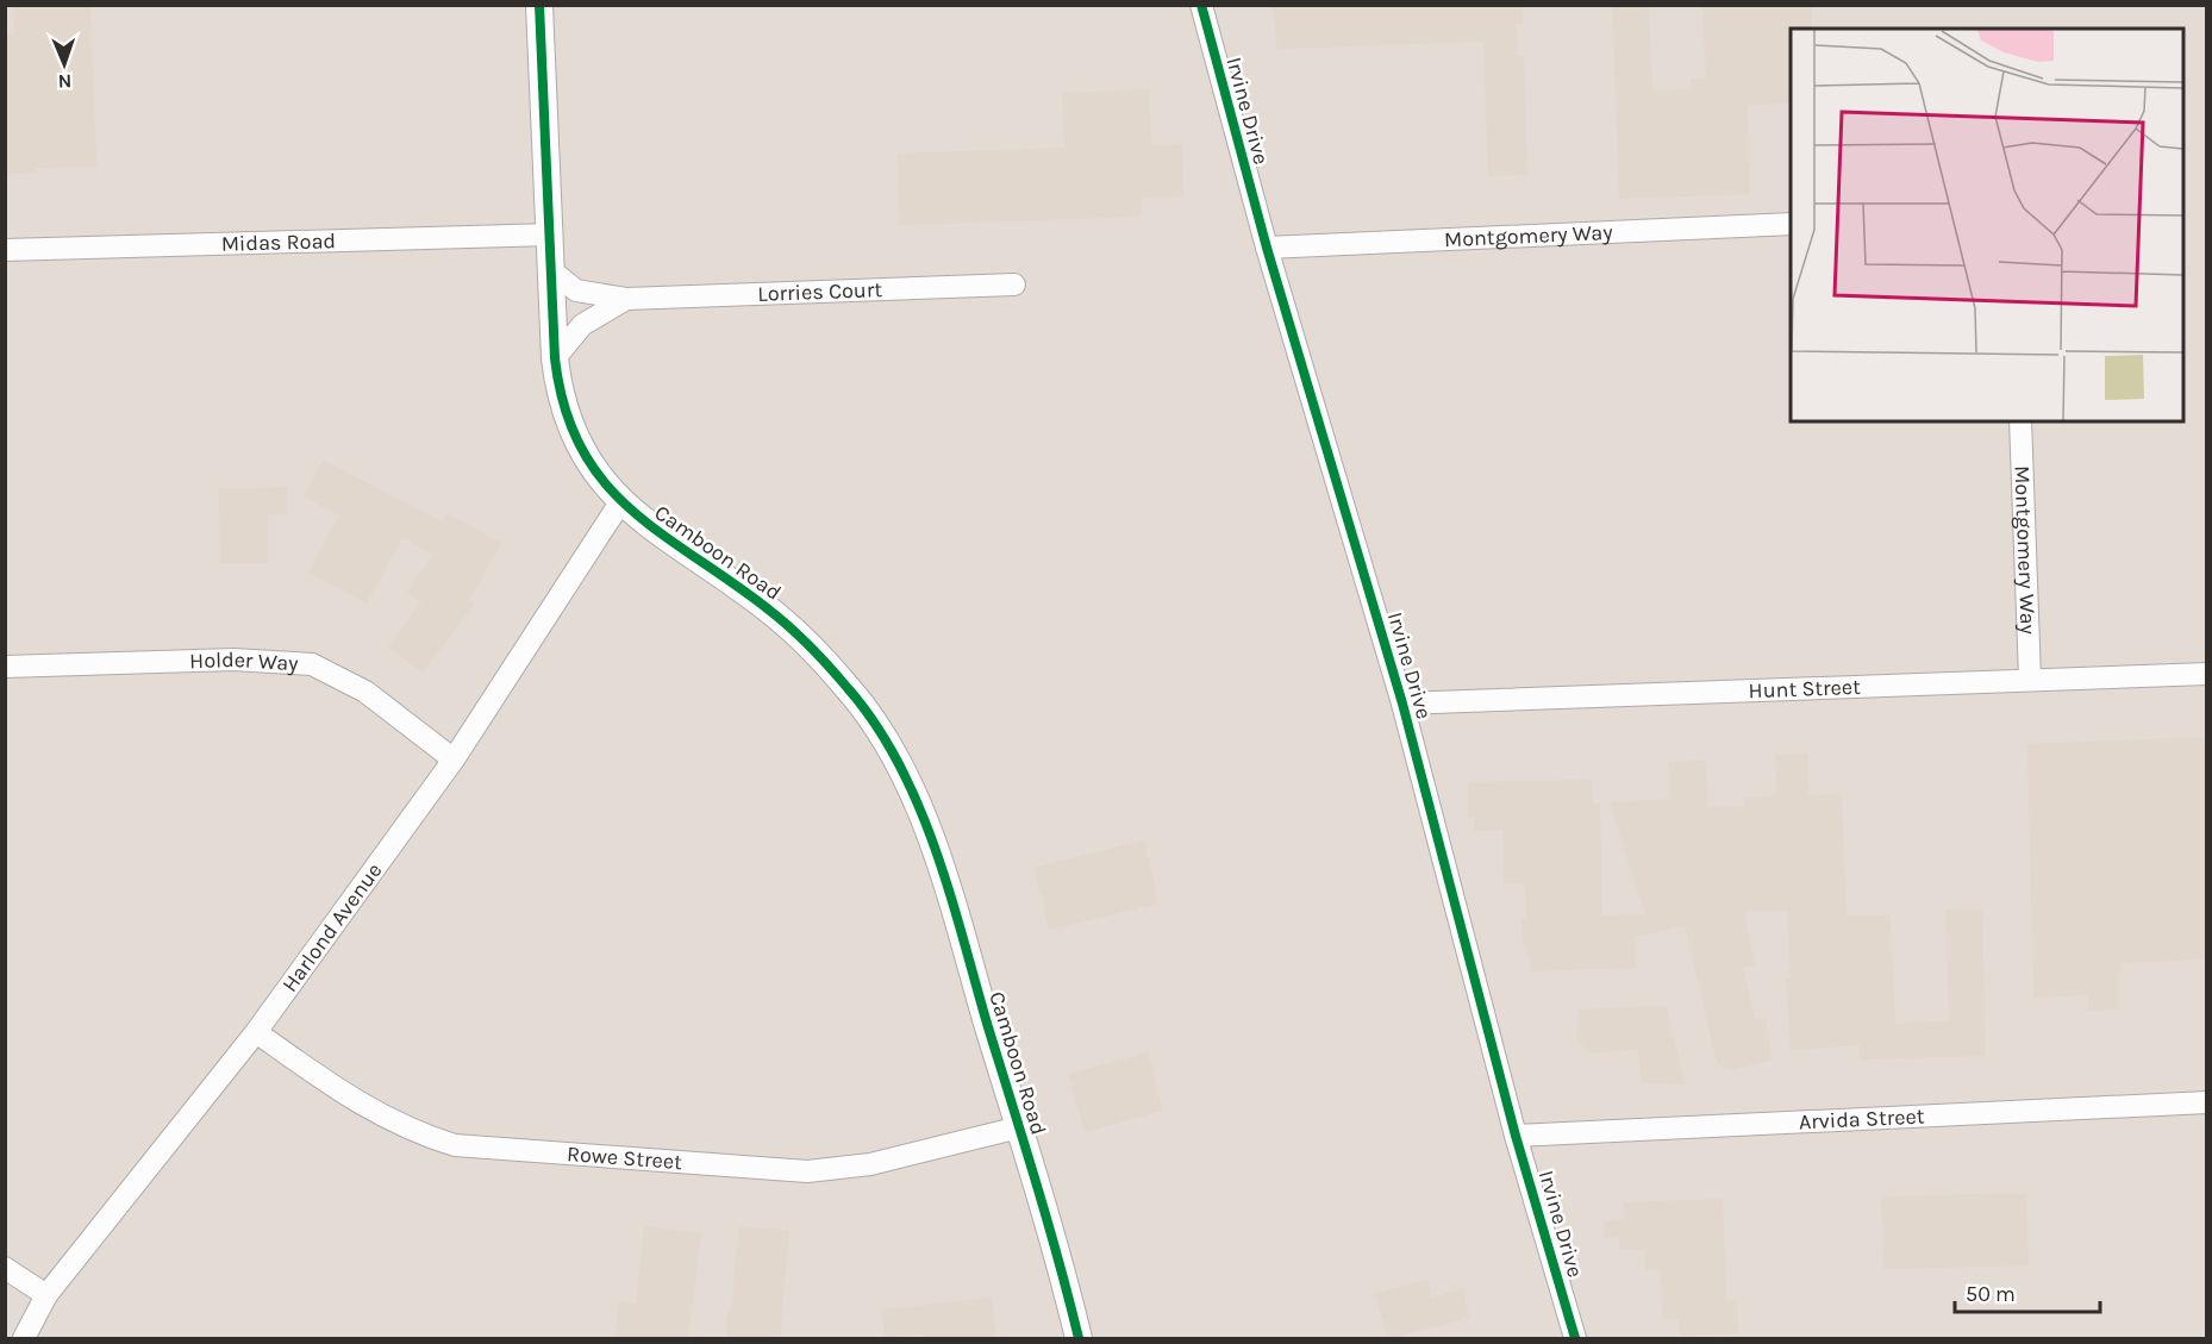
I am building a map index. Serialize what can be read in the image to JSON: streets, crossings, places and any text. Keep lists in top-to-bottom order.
{
  "streets": {
    "street": [
      "Irvine Drive",
      "Montgomery Way",
      "Midas Road",
      "Lorries Court",
      "Camboon Road",
      "Holder Way",
      "Hunt Street",
      "Harlond Avenue",
      "Arvida Street",
      "Rowe Street"
    ]
  },
  "crossings": [
    ["Irvine Drive", "Montgomery Way"],
    ["Irvine Drive", "Hunt Street"],
    ["Irvine Drive", "Arvida Street"],
    ["Montgomery Way", "Hunt Street"],
    ["Midas Road", "Camboon Road"],
    ["Lorries Court", "Camboon Road"],
    ["Camboon Road", "Harlond Avenue"],
    ["Camboon Road", "Rowe Street"],
    ["Holder Way", "Harlond Avenue"],
    ["Harlond Avenue", "Rowe Street"]
  ],
  "scale_bar": "50 m",
  "north": "bottom"
}
